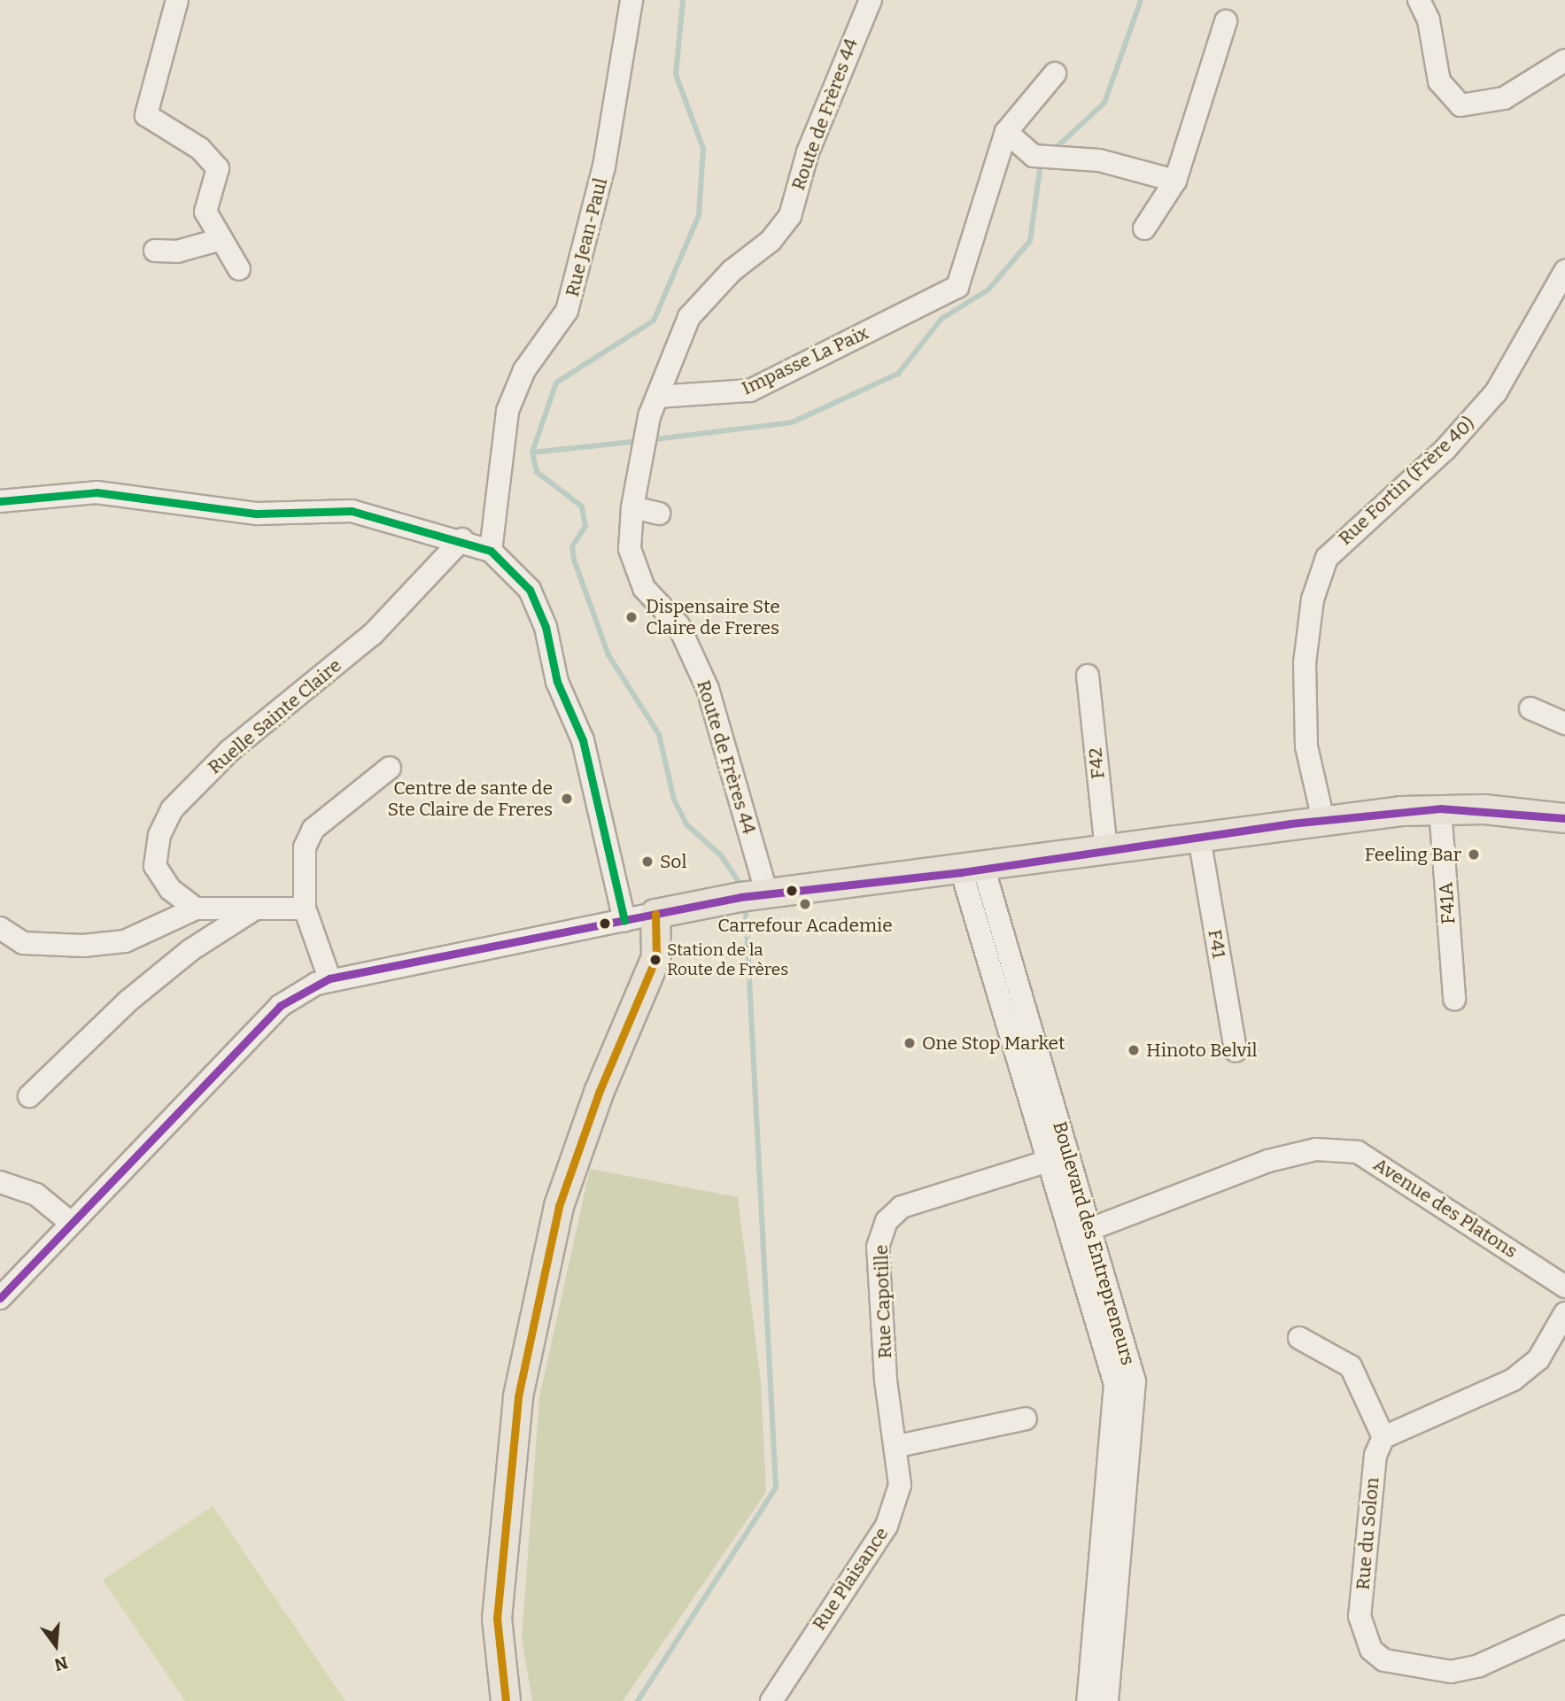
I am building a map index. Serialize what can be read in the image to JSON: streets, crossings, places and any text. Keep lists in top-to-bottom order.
{
  "streets": {
    "street": [
      "Route de Frères 44",
      "Rue Jean-Paul",
      "Impasse La Paix",
      "Rue Fortin (Frère 40)",
      "Ruelle Sainte Claire",
      "F42",
      "F41A",
      "F41",
      "Avenue des Platons",
      "Boulevard des Entrepreneurs",
      "Rue Capotille",
      "Rue du Solon",
      "Rue Plaisance"
    ]
  },
  "crossings": [
    ["Route de Frères 44", "Impasse La Paix"],
    ["Avenue des Platons", "Boulevard des Entrepreneurs"],
    ["Boulevard des Entrepreneurs", "Rue Capotille"],
    ["Rue Capotille", "Rue Plaisance"]
  ],
  "places": [
    "Dispensaire Ste Claire de Freres",
    "Centre de sante de Ste Claire de Freres",
    "Feeling Bar",
    "Sol",
    "Carrefour Academie",
    "Station de la Route de Frères",
    "One Stop Market",
    "Hinoto Belvil"
  ],
  "north": "bottom"
}
